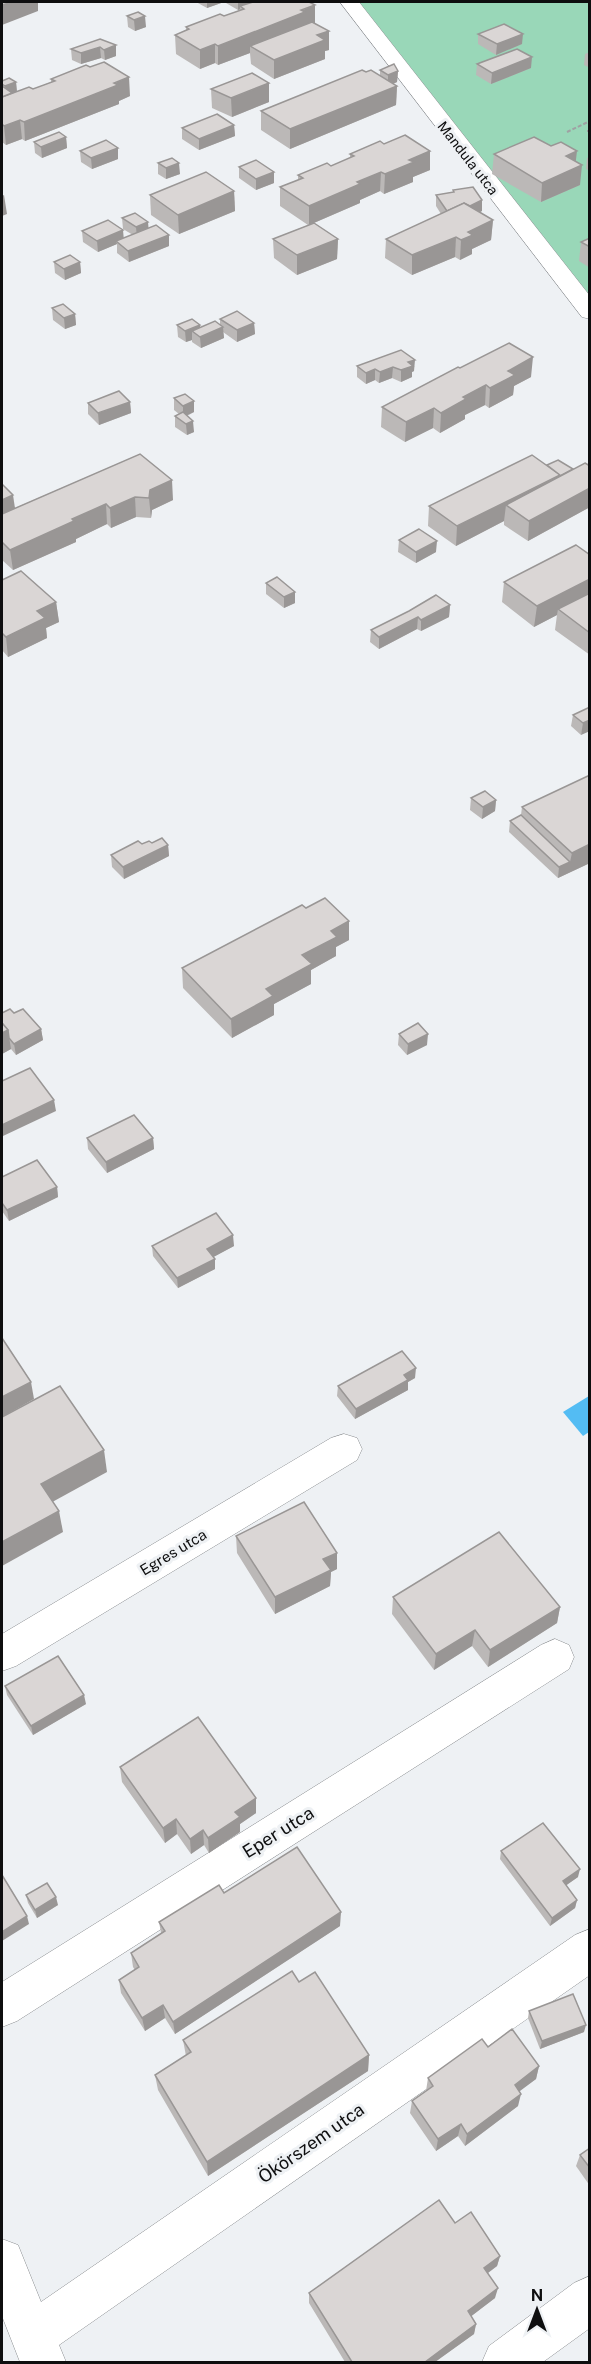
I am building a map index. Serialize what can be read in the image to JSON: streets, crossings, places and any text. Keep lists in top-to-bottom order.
{
  "streets": {
    "street": [
      "Mandula utca",
      "Egres utca",
      "Eper utca",
      "Ökörszem utca"
    ]
  },
  "north": "top"
}
